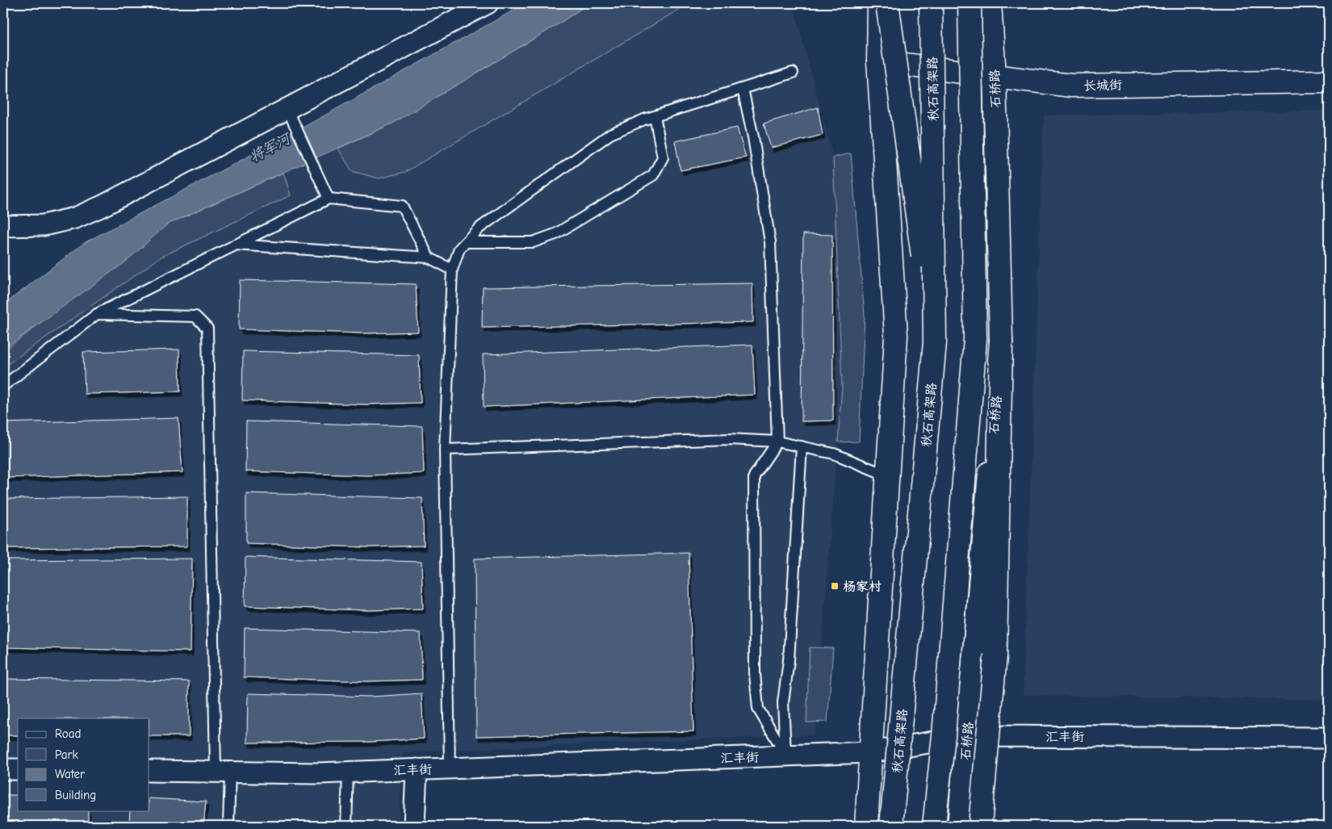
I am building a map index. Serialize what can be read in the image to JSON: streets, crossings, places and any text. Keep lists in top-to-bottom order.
{
  "streets": {
    "main road": ["长城街", "秋石高架路", "石桥路"],
    "street": ["汇丰街"]
  },
  "crossings": [
    ["长城街", "石桥路"],
    ["石桥路", "汇丰街"]
  ],
  "water": ["将军河"],
  "places": {
    "transit": ["杨家村"]
  },
  "legend": [
    "Road",
    "Park",
    "Water",
    "Building"
  ]
}
